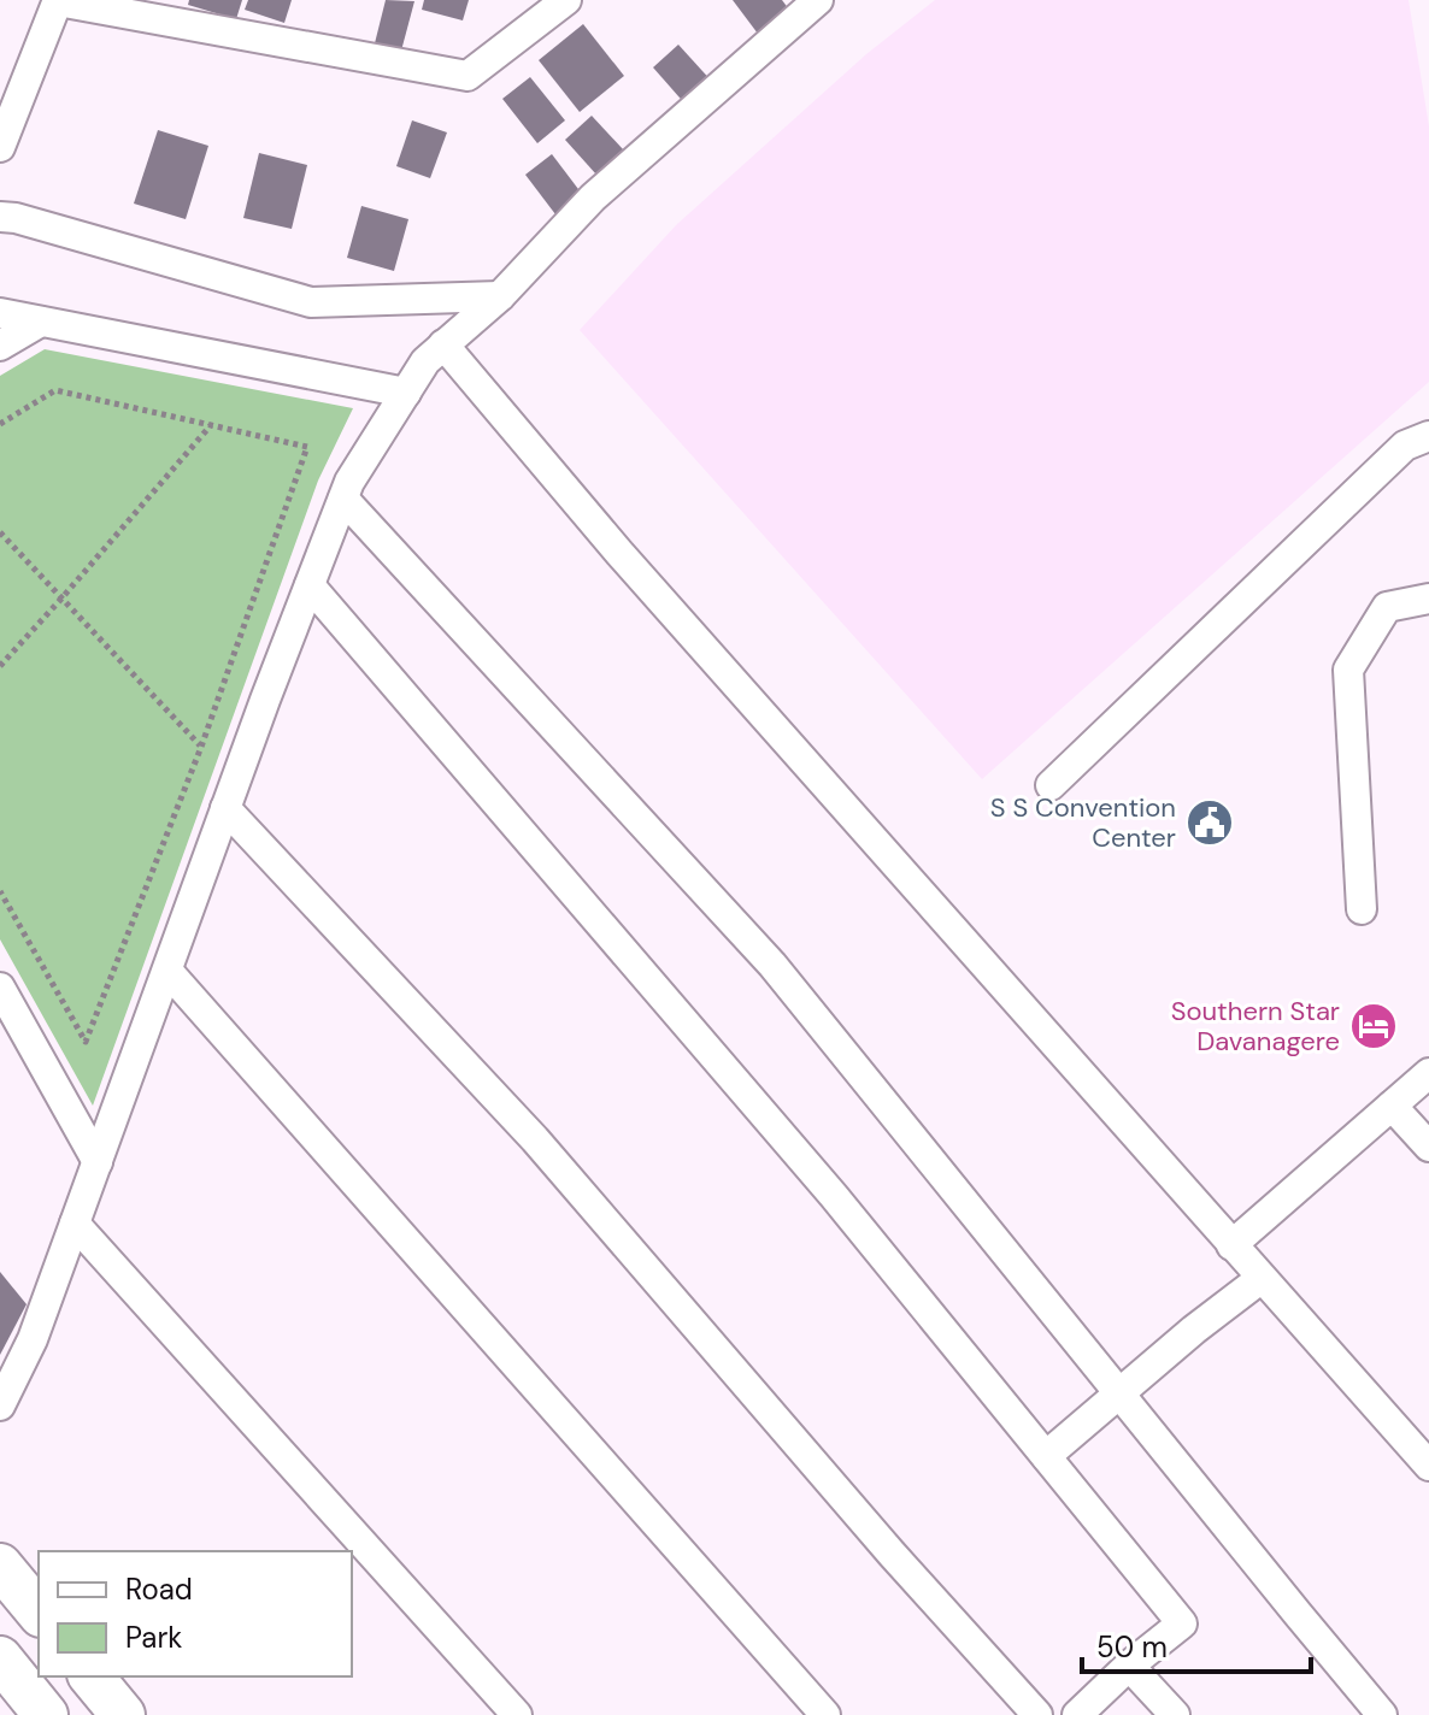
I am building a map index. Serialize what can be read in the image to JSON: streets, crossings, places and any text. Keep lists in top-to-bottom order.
{
  "places": {
    "public building": ["S S Convention Center"],
    "hotel": ["Southern Star Davanagere"]
  },
  "legend": ["Road", "Park"],
  "scale_bar": "50 m"
}
